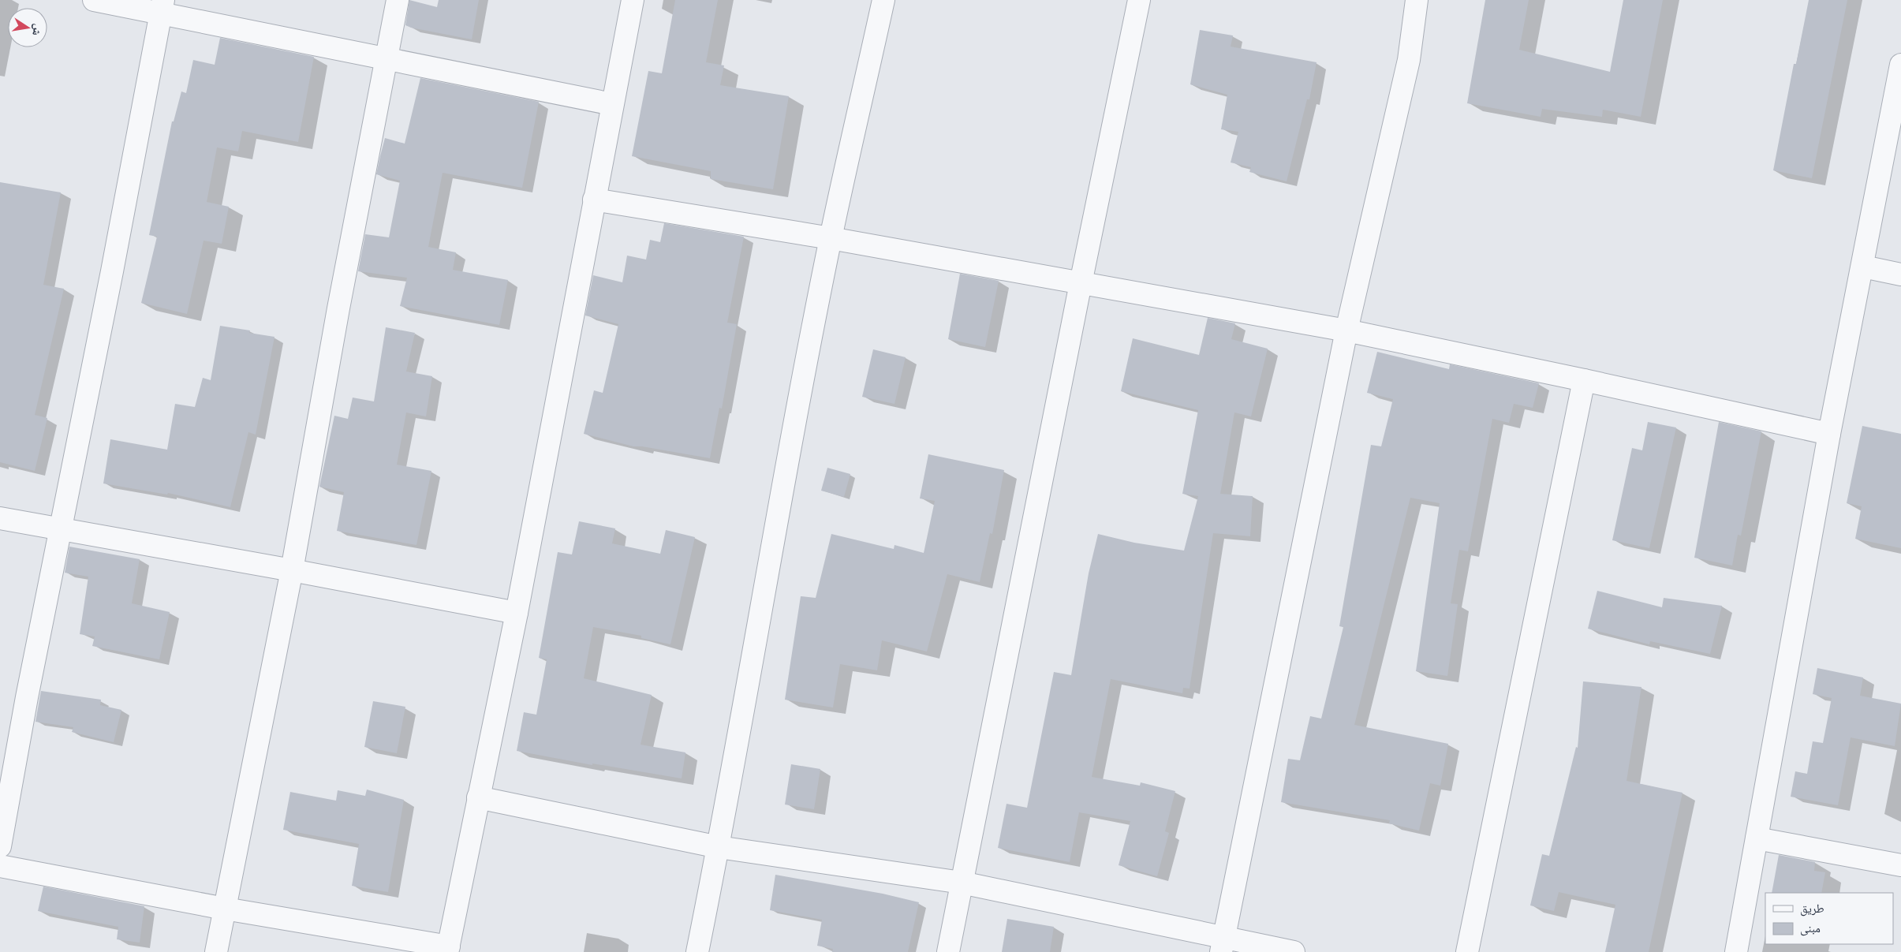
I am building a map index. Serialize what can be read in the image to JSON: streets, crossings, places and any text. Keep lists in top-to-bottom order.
{
  "legend": ["طريق", "مبنى"],
  "north": "right"
}
